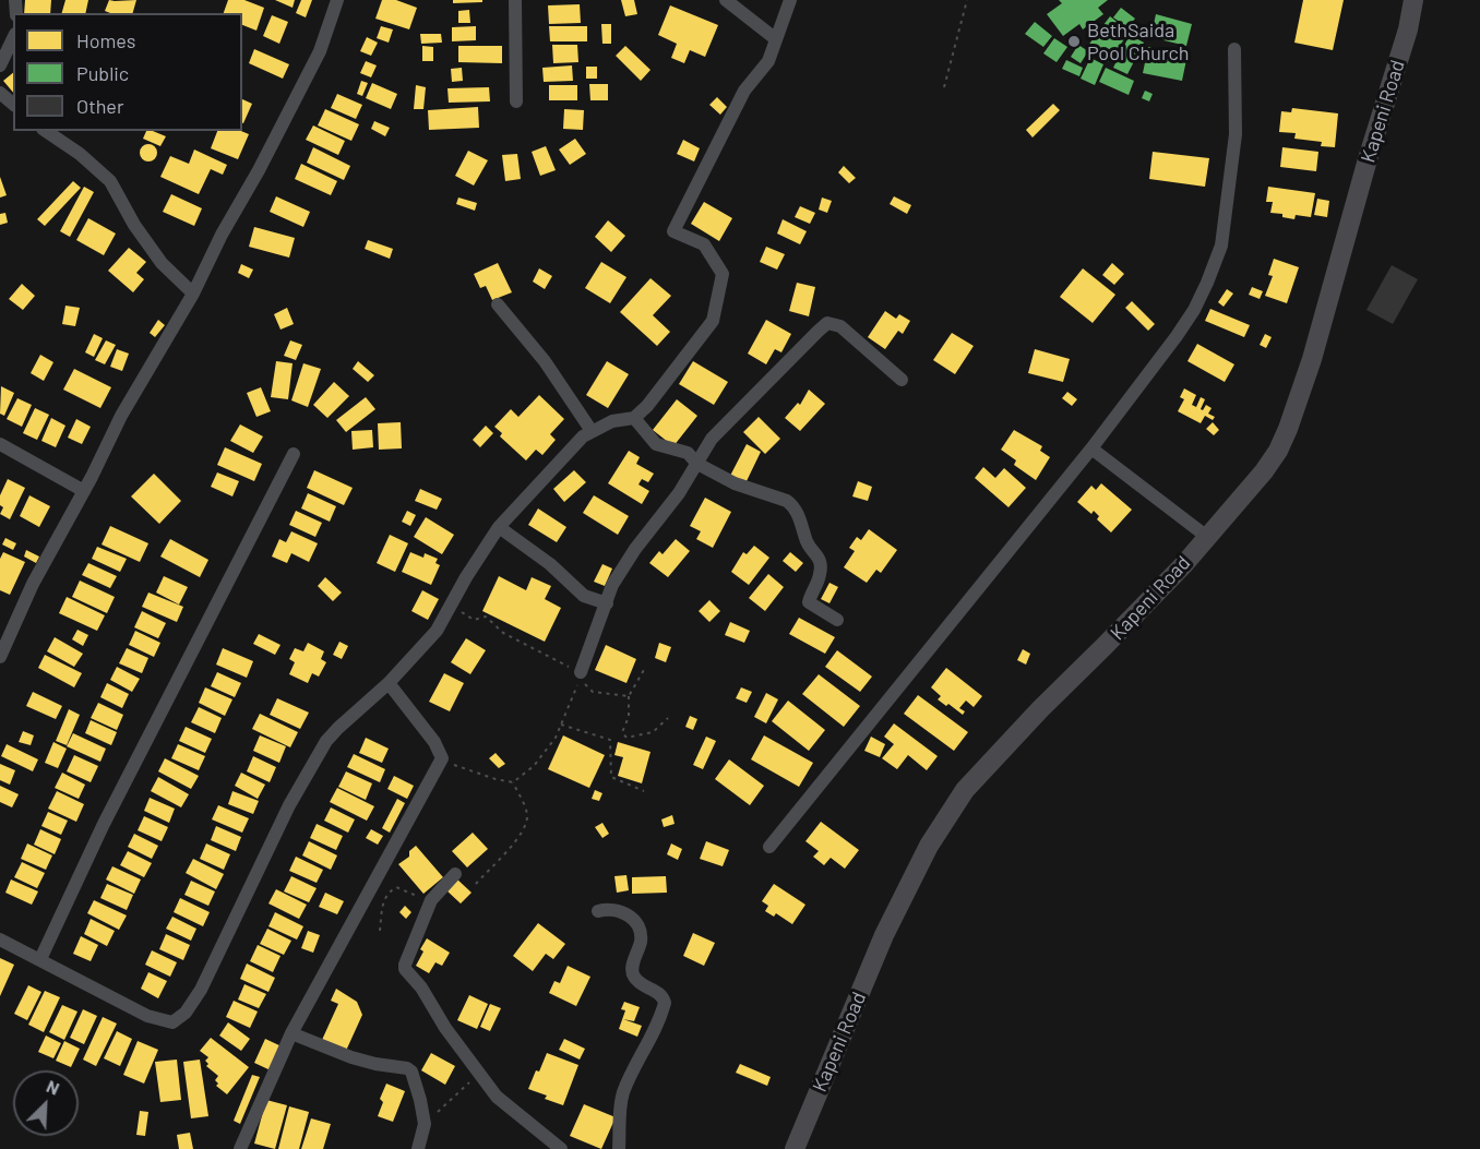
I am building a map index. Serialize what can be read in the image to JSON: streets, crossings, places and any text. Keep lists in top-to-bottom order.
{
  "streets": {
    "main road": ["Kapeni Road"]
  },
  "places": ["BethSaida Pool Church"],
  "legend": ["Homes", "Public", "Other"],
  "north": "top right"
}
